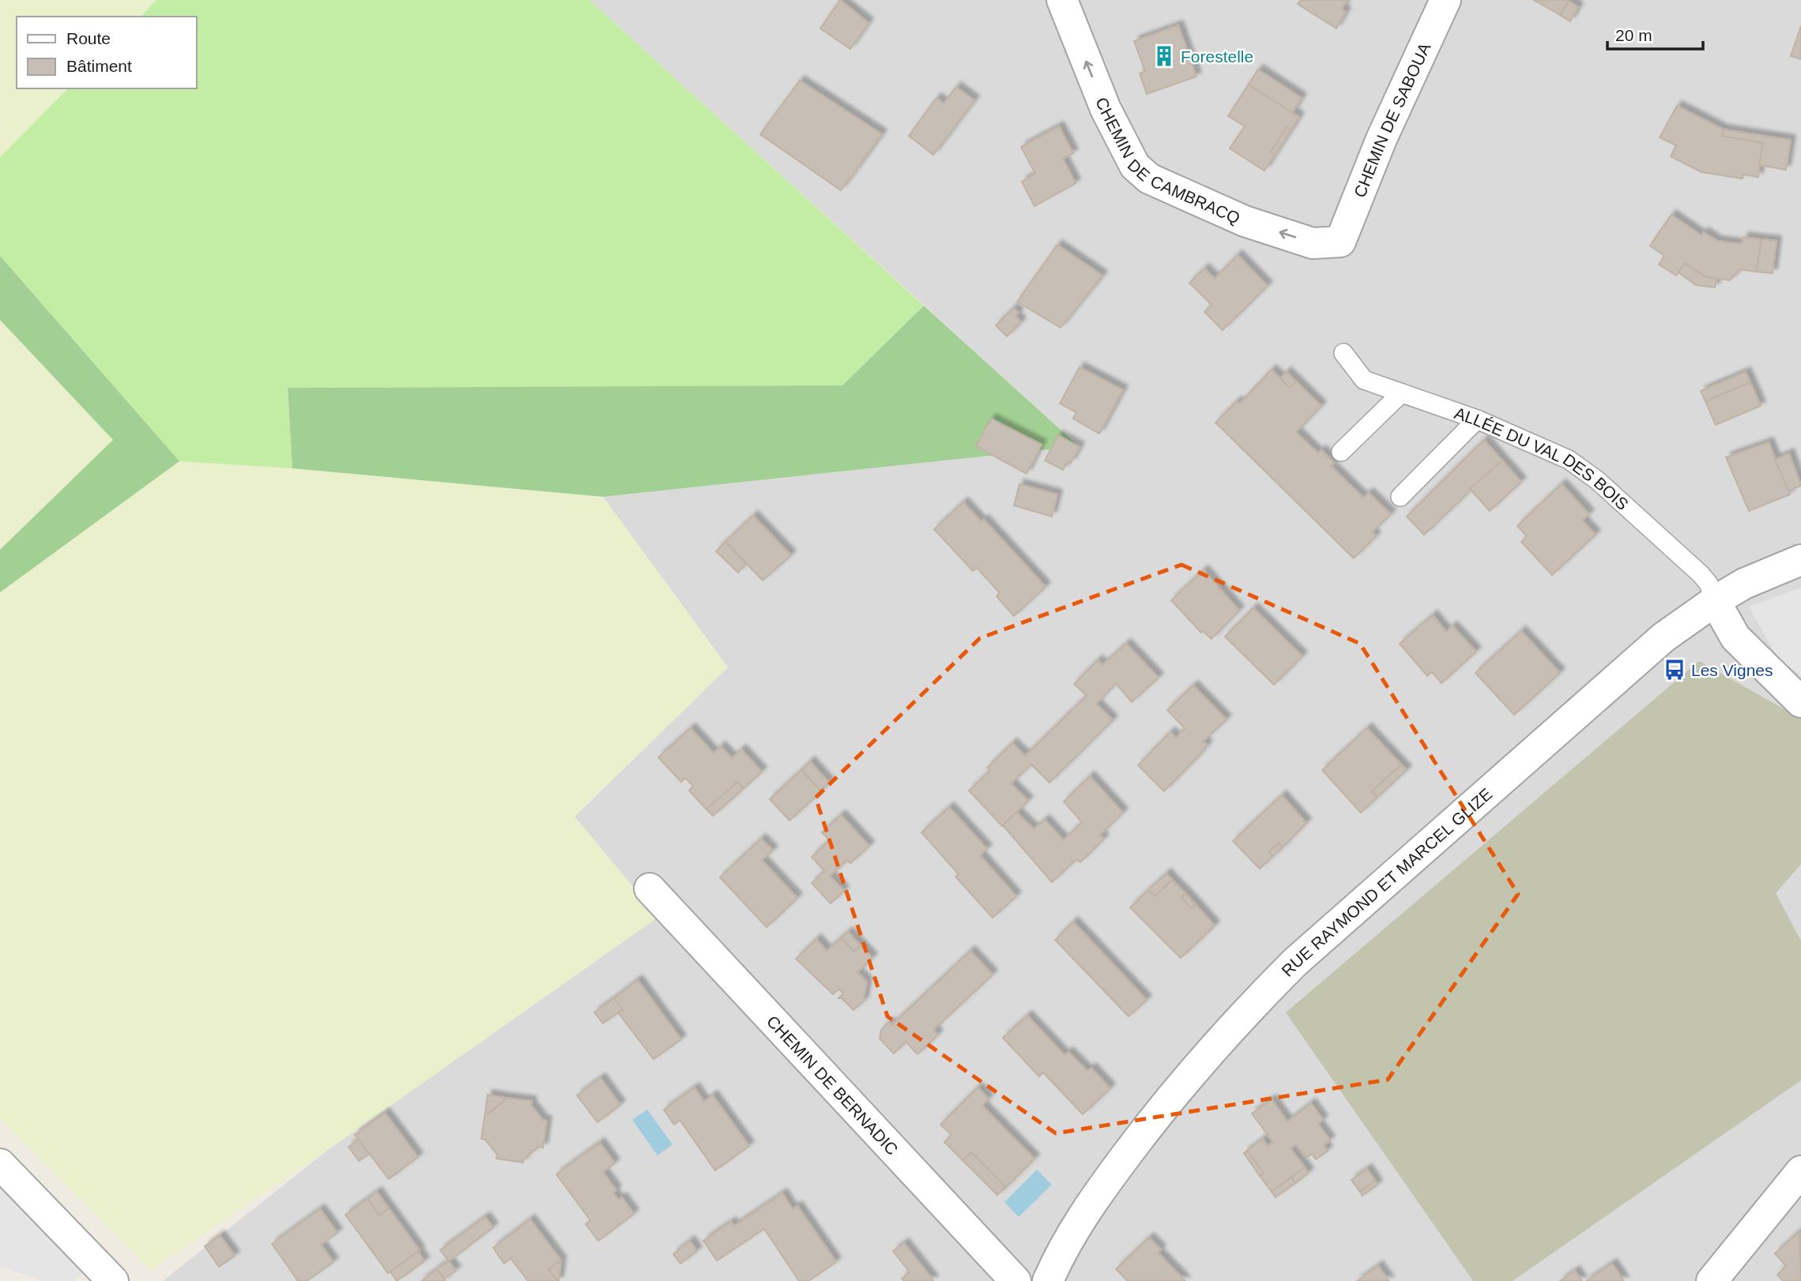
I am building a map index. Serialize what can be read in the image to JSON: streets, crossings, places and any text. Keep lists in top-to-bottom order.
{
  "streets": {
    "street": [
      "CHEMIN DE SABOUA",
      "CHEMIN DE CAMBRACQ",
      "RUE RAYMOND ET MARCEL GLIZE",
      "CHEMIN DE BERNADIC"
    ],
    "lane": ["ALLÉE DU VAL DES BOIS"]
  },
  "crossings": [
    ["CHEMIN DE SABOUA", "CHEMIN DE CAMBRACQ"],
    ["ALLÉE DU VAL DES BOIS", "RUE RAYMOND ET MARCEL GLIZE"]
  ],
  "one_way": ["CHEMIN DE CAMBRACQ"],
  "places": {
    "building": ["Forestelle"],
    "bus stop": ["Les Vignes"]
  },
  "legend": ["Route", "Bâtiment"],
  "scale_bar": "20 m"
}
